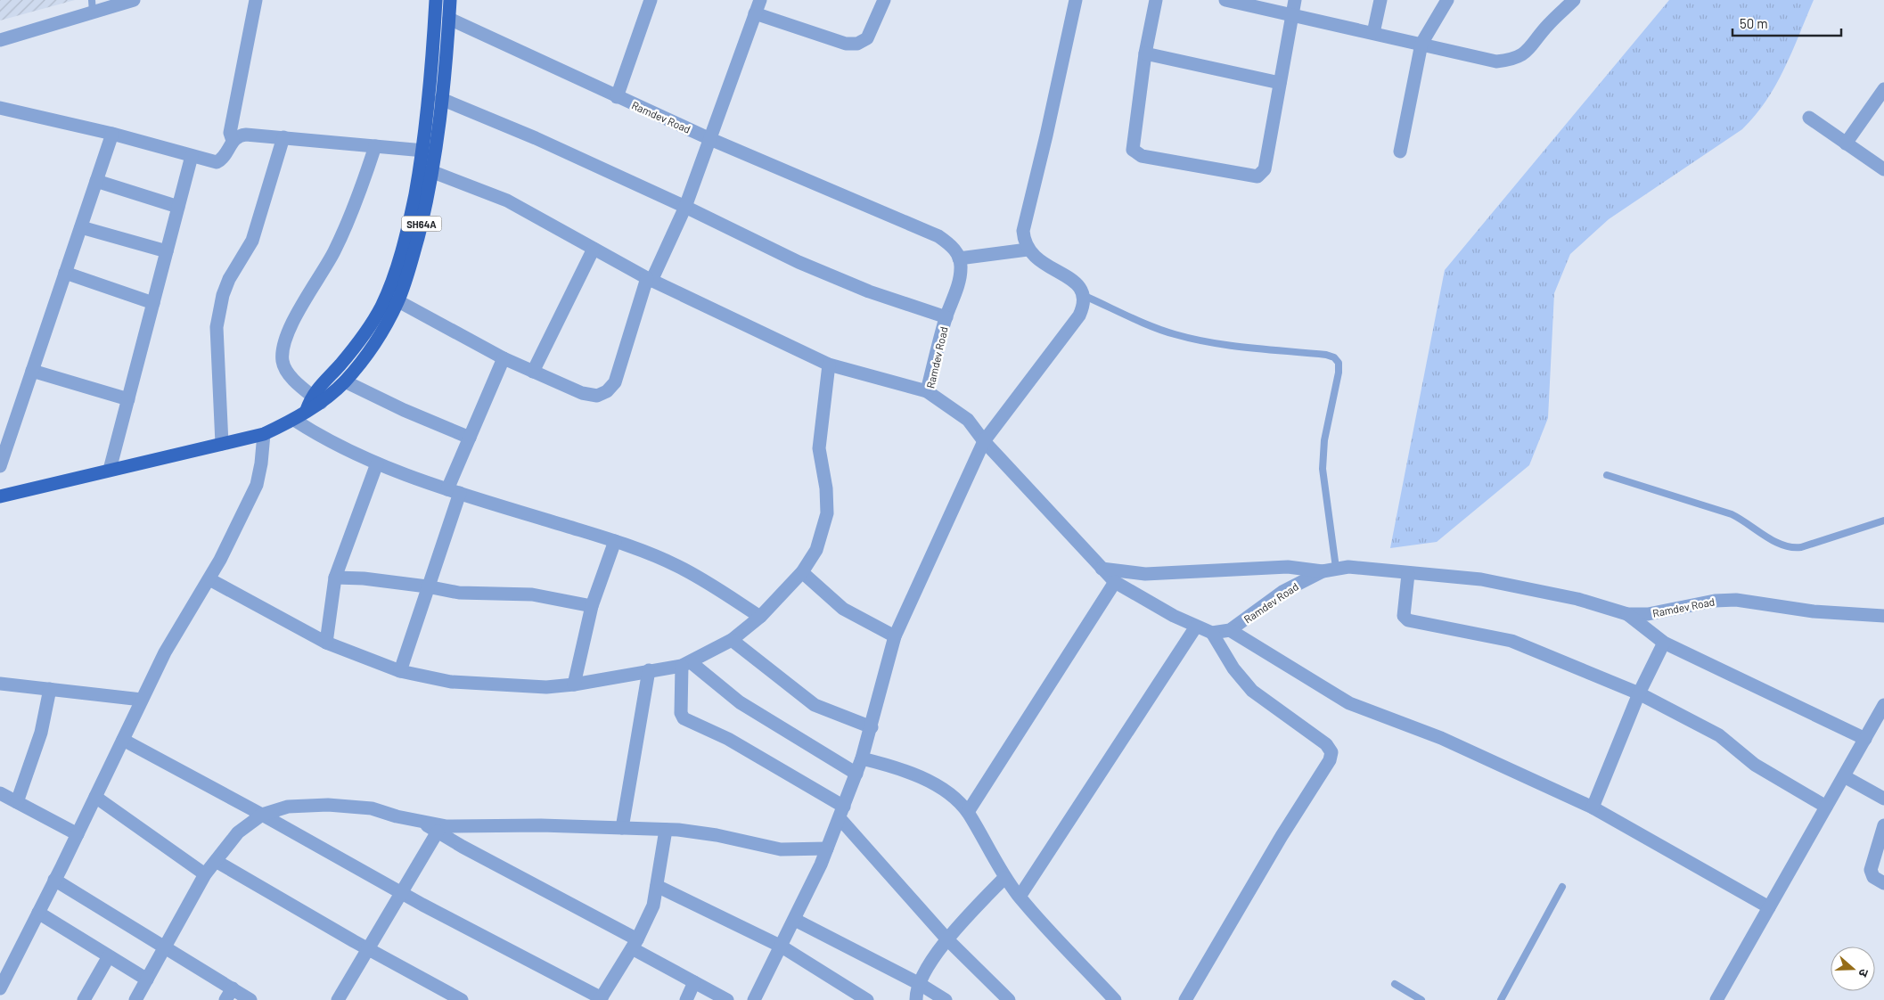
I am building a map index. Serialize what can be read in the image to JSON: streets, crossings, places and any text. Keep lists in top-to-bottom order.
{
  "streets": {
    "main road": ["SH64A"],
    "street": ["Ramdev Road"]
  },
  "crossings": [
    ["Ramdev Road", "SH64A"]
  ],
  "scale_bar": "50 m",
  "north": "right"
}
